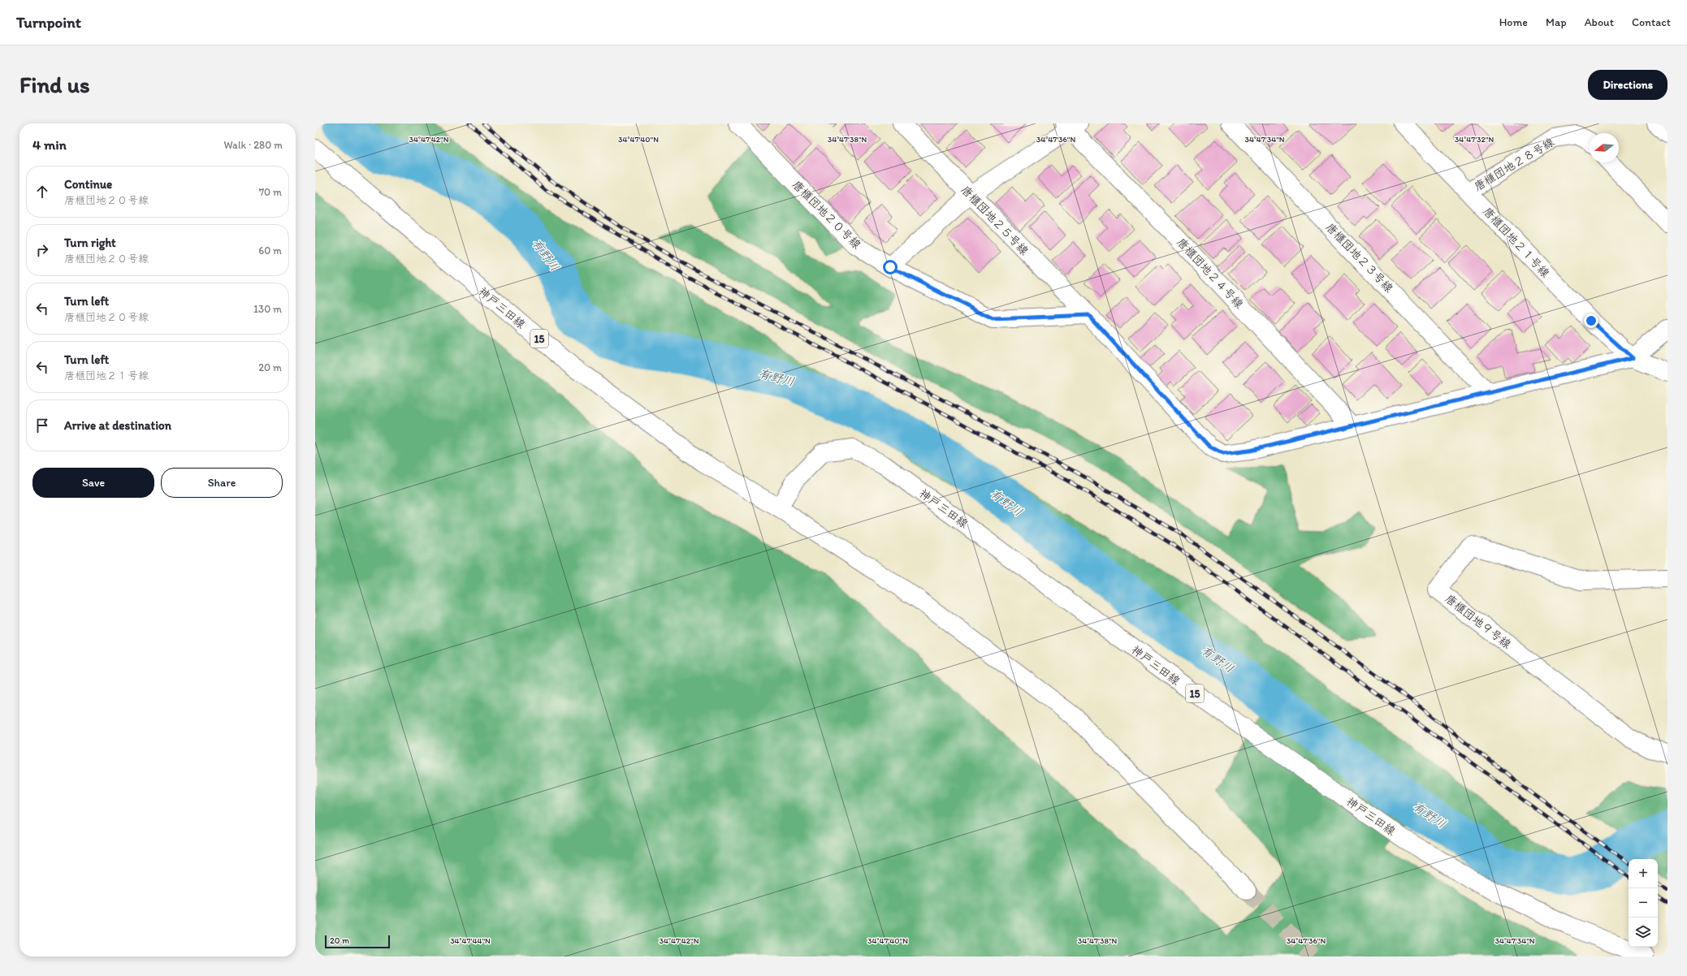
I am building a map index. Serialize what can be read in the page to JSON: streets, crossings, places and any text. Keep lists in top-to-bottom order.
{
  "streets": {
    "street": [
      "唐櫃団地２８号線",
      "唐櫃団地２０号線",
      "唐櫃団地２５号線",
      "唐櫃団地２１号線",
      "唐櫃団地２３号線",
      "唐櫃団地２４号線",
      "神戸三田線",
      "15",
      "唐櫃団地９号線"
    ]
  },
  "crossings": [
    ["唐櫃団地２８号線", "唐櫃団地２１号線"],
    ["唐櫃団地２０号線", "唐櫃団地２５号線"]
  ],
  "water": ["有野川"],
  "scale_bar": "20 m",
  "north": "left",
  "page": {
    "header": "Turnpoint",
    "nav": [
      "Home",
      "Map",
      "About",
      "Contact"
    ],
    "buttons": [
      "Directions",
      ["Save", "Share"]
    ],
    "title": "Find us",
    "heading": ["4 min", "Walk · 280 m"],
    "list": [
      ["Continue", "唐櫃団地２０号線", "70 m"],
      ["Turn right", "唐櫃団地２０号線", "60 m"],
      ["Turn left", "唐櫃団地２０号線", "130 m"],
      ["Turn left", "唐櫃団地２１号線", "20 m"],
      "Arrive at destination"
    ],
    "map_buttons": ["+", "−"],
    "scale": "20 m"
  },
  "coordinates": [
    "34°47'42\"N",
    "34°47'40\"N",
    "34°47'38\"N",
    "34°47'36\"N",
    "34°47'34\"N",
    "34°47'32\"N",
    "34°47'44\"N"
  ]
}
